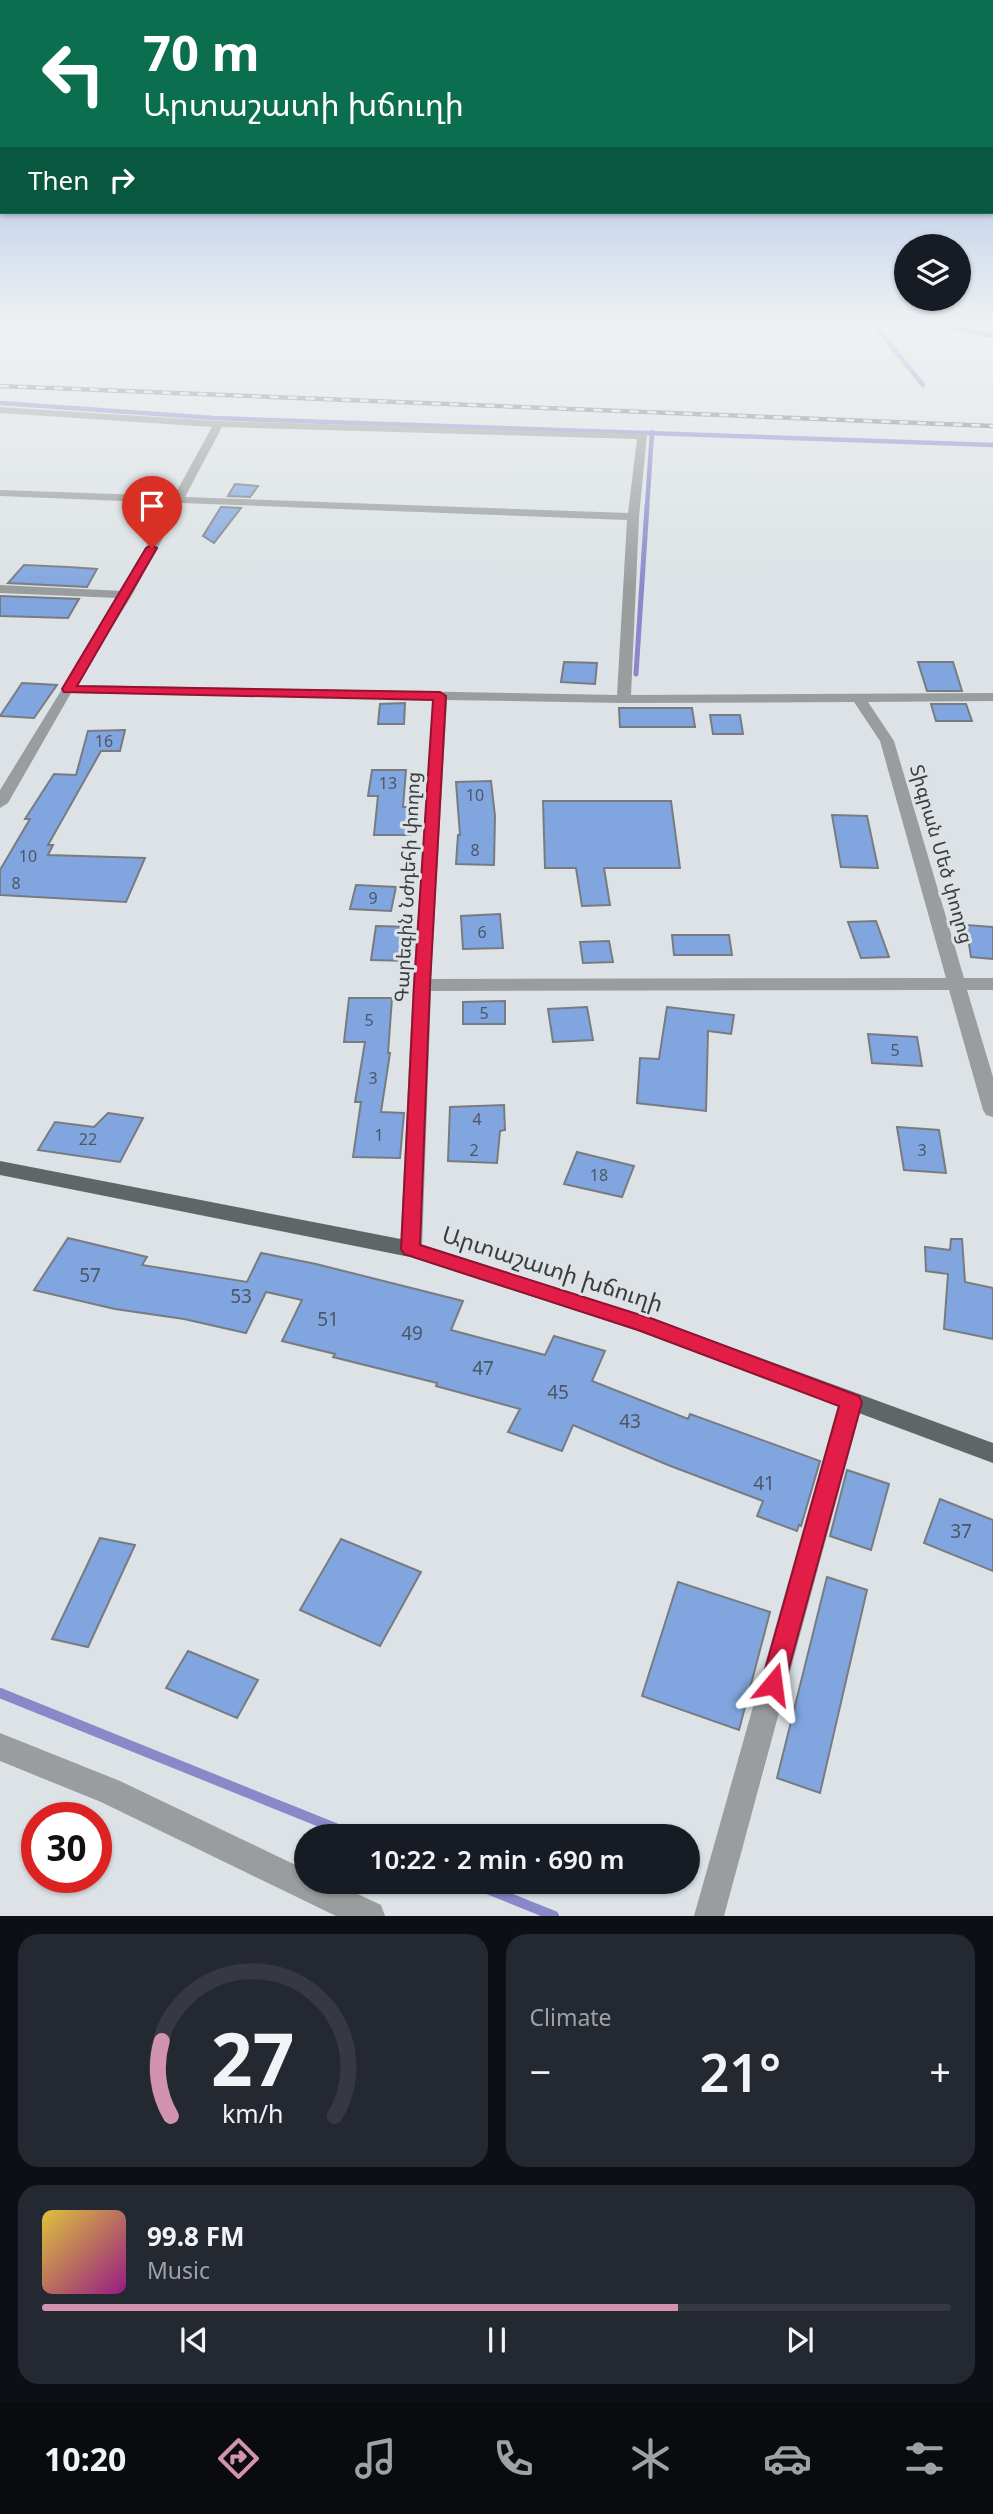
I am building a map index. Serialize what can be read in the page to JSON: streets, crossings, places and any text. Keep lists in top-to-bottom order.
{
  "streets": {
    "main road": ["Արտաշատի խճուղի"],
    "street": ["Տիգրան Մեծ փողոց", "Գարեգին Նժդեհի փողոց"]
  },
  "crossings": [
    ["Գարեգին Նժդեհի փողոց", "Արտաշատի խճուղի"]
  ],
  "house_numbers": [
    "16",
    "13",
    "10",
    "8",
    "10",
    "8",
    "9",
    "6",
    "5",
    "5",
    "5",
    "3",
    "4",
    "1",
    "22",
    "2",
    "3",
    "18",
    "57",
    "53",
    "51",
    "49",
    "47",
    "45",
    "43",
    "41",
    "37"
  ],
  "page": {
    "turn": ["70 m", "Արտաշատի խճուղի"],
    "then": "Then",
    "limit": "30",
    "trip": "10:22 · 2 min · 690 m",
    "tile": "Climate",
    "heat": ["−", "21°", "+"],
    "song": ["99.8 FM", "Music"],
    "tabs": "10:20",
    "gauge": ["27", "km/h"]
  }
}
